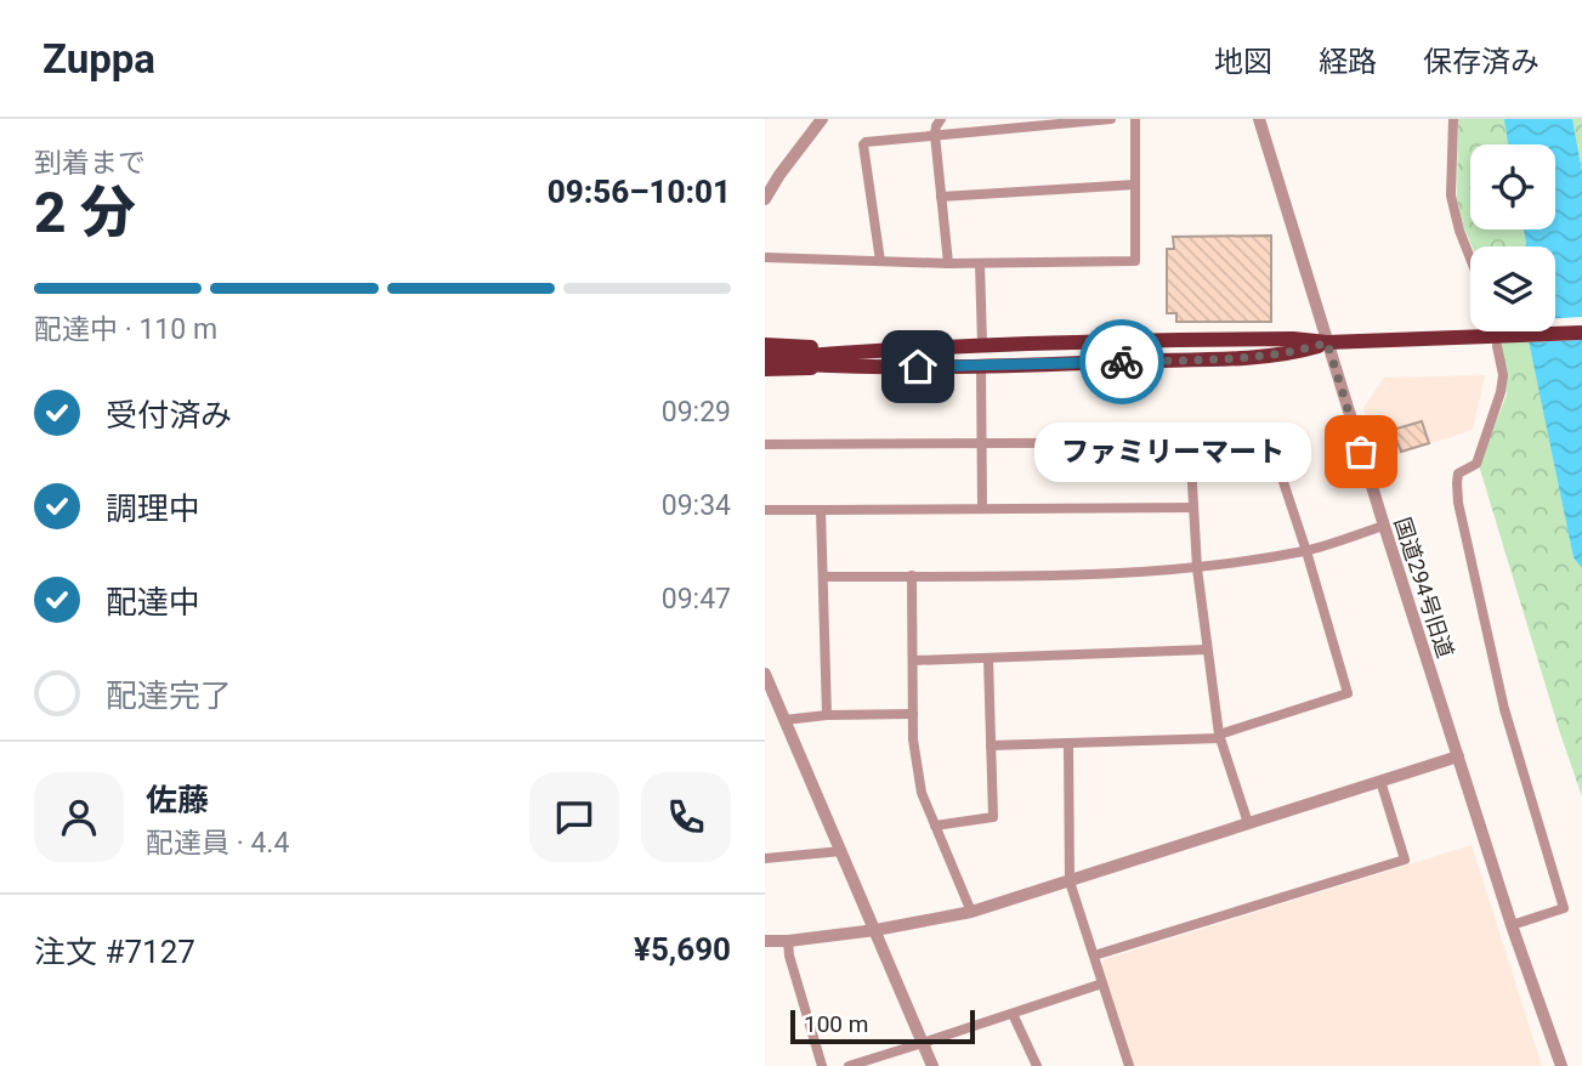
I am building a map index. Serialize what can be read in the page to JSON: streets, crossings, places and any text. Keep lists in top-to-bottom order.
{
  "streets": {
    "street": ["国道294号旧道"]
  },
  "places": ["ファミリーマート"],
  "scale_bar": "100 m",
  "page": {
    "header": "Zuppa",
    "nav": ["地図", "経路", "保存済み"],
    "heading": ["2 分", "到着まで", "09:56–10:01"],
    "panel": [
      "佐藤",
      "配達員 · 4.4",
      "注文 #7127",
      "¥5,690"
    ],
    "bar": "配達中 · 110 m",
    "list": [
      ["受付済み", "09:29"],
      ["調理中", "09:34"],
      ["配達中", "09:47"],
      "配達完了"
    ],
    "bubble": "ファミリーマート",
    "scale": "100 m"
  }
}
